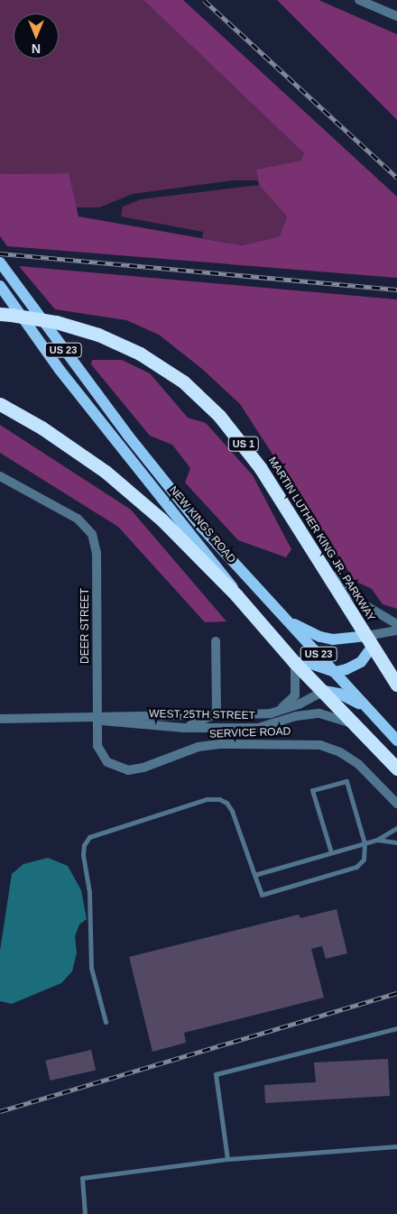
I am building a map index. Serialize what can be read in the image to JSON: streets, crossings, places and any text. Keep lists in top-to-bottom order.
{
  "streets": {
    "highway": ["US 1", "NEW KINGS ROAD", "MARTIN LUTHER KING JR. PARKWAY"],
    "main road": ["US 23"],
    "street": ["DEER STREET", "WEST 25TH STREET", "SERVICE ROAD"]
  },
  "crossings": [
    ["NEW KINGS ROAD", "WEST 25TH STREET"],
    ["DEER STREET", "WEST 25TH STREET"],
    ["DEER STREET", "SERVICE ROAD"],
    ["WEST 25TH STREET", "SERVICE ROAD"]
  ],
  "north": "bottom"
}
